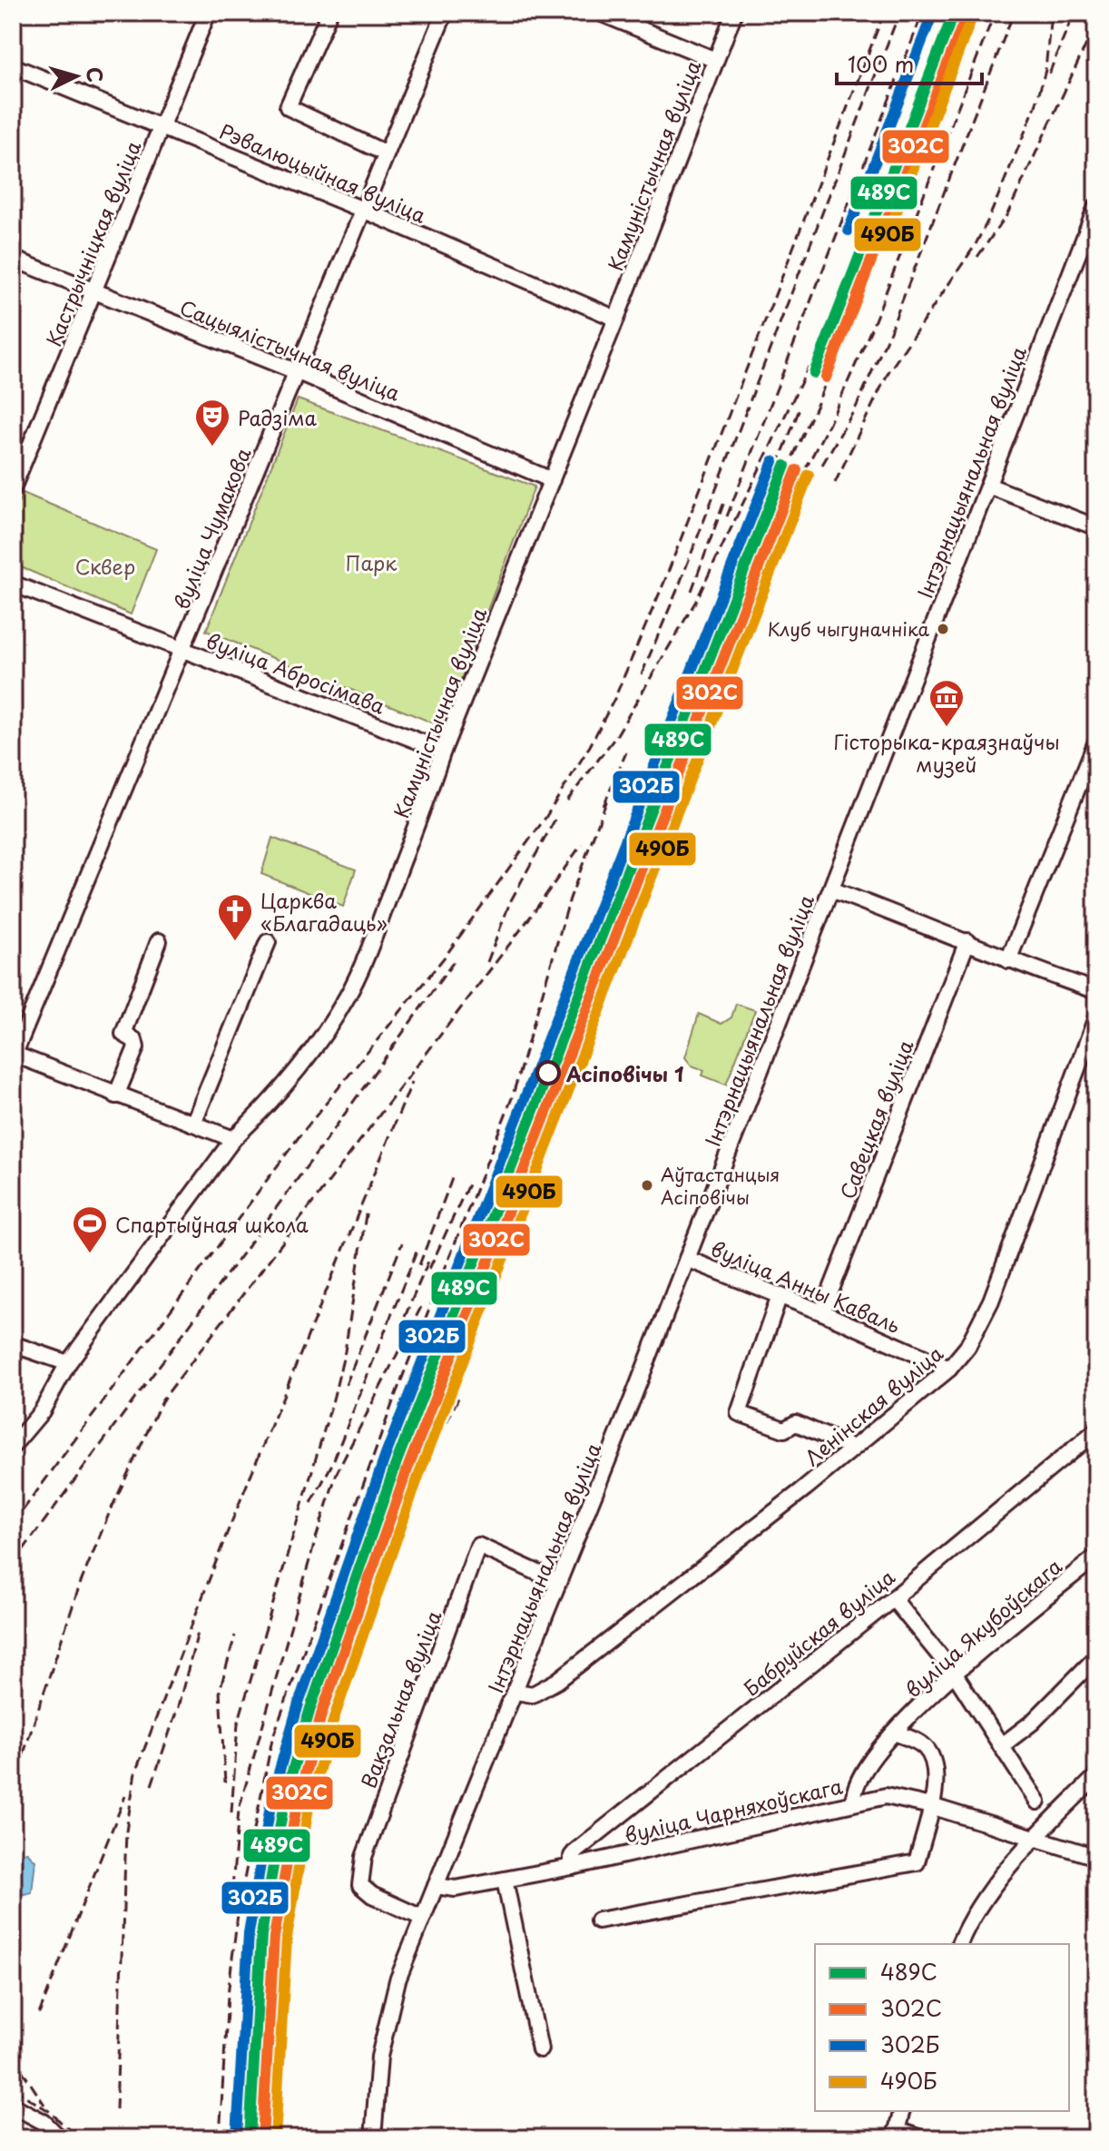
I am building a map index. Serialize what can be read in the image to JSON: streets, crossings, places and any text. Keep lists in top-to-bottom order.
{
  "streets": {
    "street": [
      "Камуністычная вуліца",
      "Рэвалюцыйная вуліца",
      "Кастрычніцкая вуліца",
      "Сацыялістычная вуліца",
      "Інтэрнацыянальная вуліца",
      "вуліца Чумакова",
      "вуліца Абросімава",
      "Савецкая вуліца",
      "вуліца Анны Каваль",
      "Ленінская вуліца",
      "вуліца Якубоўскага",
      "Бабруйская вуліца",
      "Вакзальная вуліца",
      "вуліца Чарняхоўскага"
    ]
  },
  "crossings": [
    ["Камуністычная вуліца", "Рэвалюцыйная вуліца"],
    ["Камуністычная вуліца", "Сацыялістычная вуліца"],
    ["Камуністычная вуліца", "вуліца Абросімава"],
    ["Рэвалюцыйная вуліца", "Кастрычніцкая вуліца"],
    ["Рэвалюцыйная вуліца", "вуліца Чумакова"],
    ["Кастрычніцкая вуліца", "Сацыялістычная вуліца"],
    ["Сацыялістычная вуліца", "вуліца Чумакова"],
    ["Інтэрнацыянальная вуліца", "вуліца Анны Каваль"],
    ["Інтэрнацыянальная вуліца", "Ленінская вуліца"],
    ["Інтэрнацыянальная вуліца", "Вакзальная вуліца"],
    ["Інтэрнацыянальная вуліца", "вуліца Чарняхоўскага"],
    ["вуліца Чумакова", "вуліца Абросімава"],
    ["Савецкая вуліца", "вуліца Анны Каваль"],
    ["вуліца Анны Каваль", "Ленінская вуліца"],
    ["вуліца Якубоўскага", "вуліца Чарняхоўскага"],
    ["Бабруйская вуліца", "вуліца Чарняхоўскага"]
  ],
  "parks": ["Парк", "Сквер"],
  "places": {
    "theatre": ["Радзіма"],
    "other": ["Клуб чыгуначніка", "Асіповічы 1", "Аўтастанцыя Асіповічы"],
    "museum": ["Гісторыка-краязнаўчы музей"],
    "church": ["Царква «Благадаць»"],
    "sports": ["Спартыўная школа"]
  },
  "lines": [
    "transit line 489С",
    "transit line 302Б",
    "transit line 302С",
    "transit line 490Б"
  ],
  "legend": [
    "489С",
    "302С",
    "302Б",
    "490Б"
  ],
  "scale_bar": "100 m",
  "north": "right"
}
